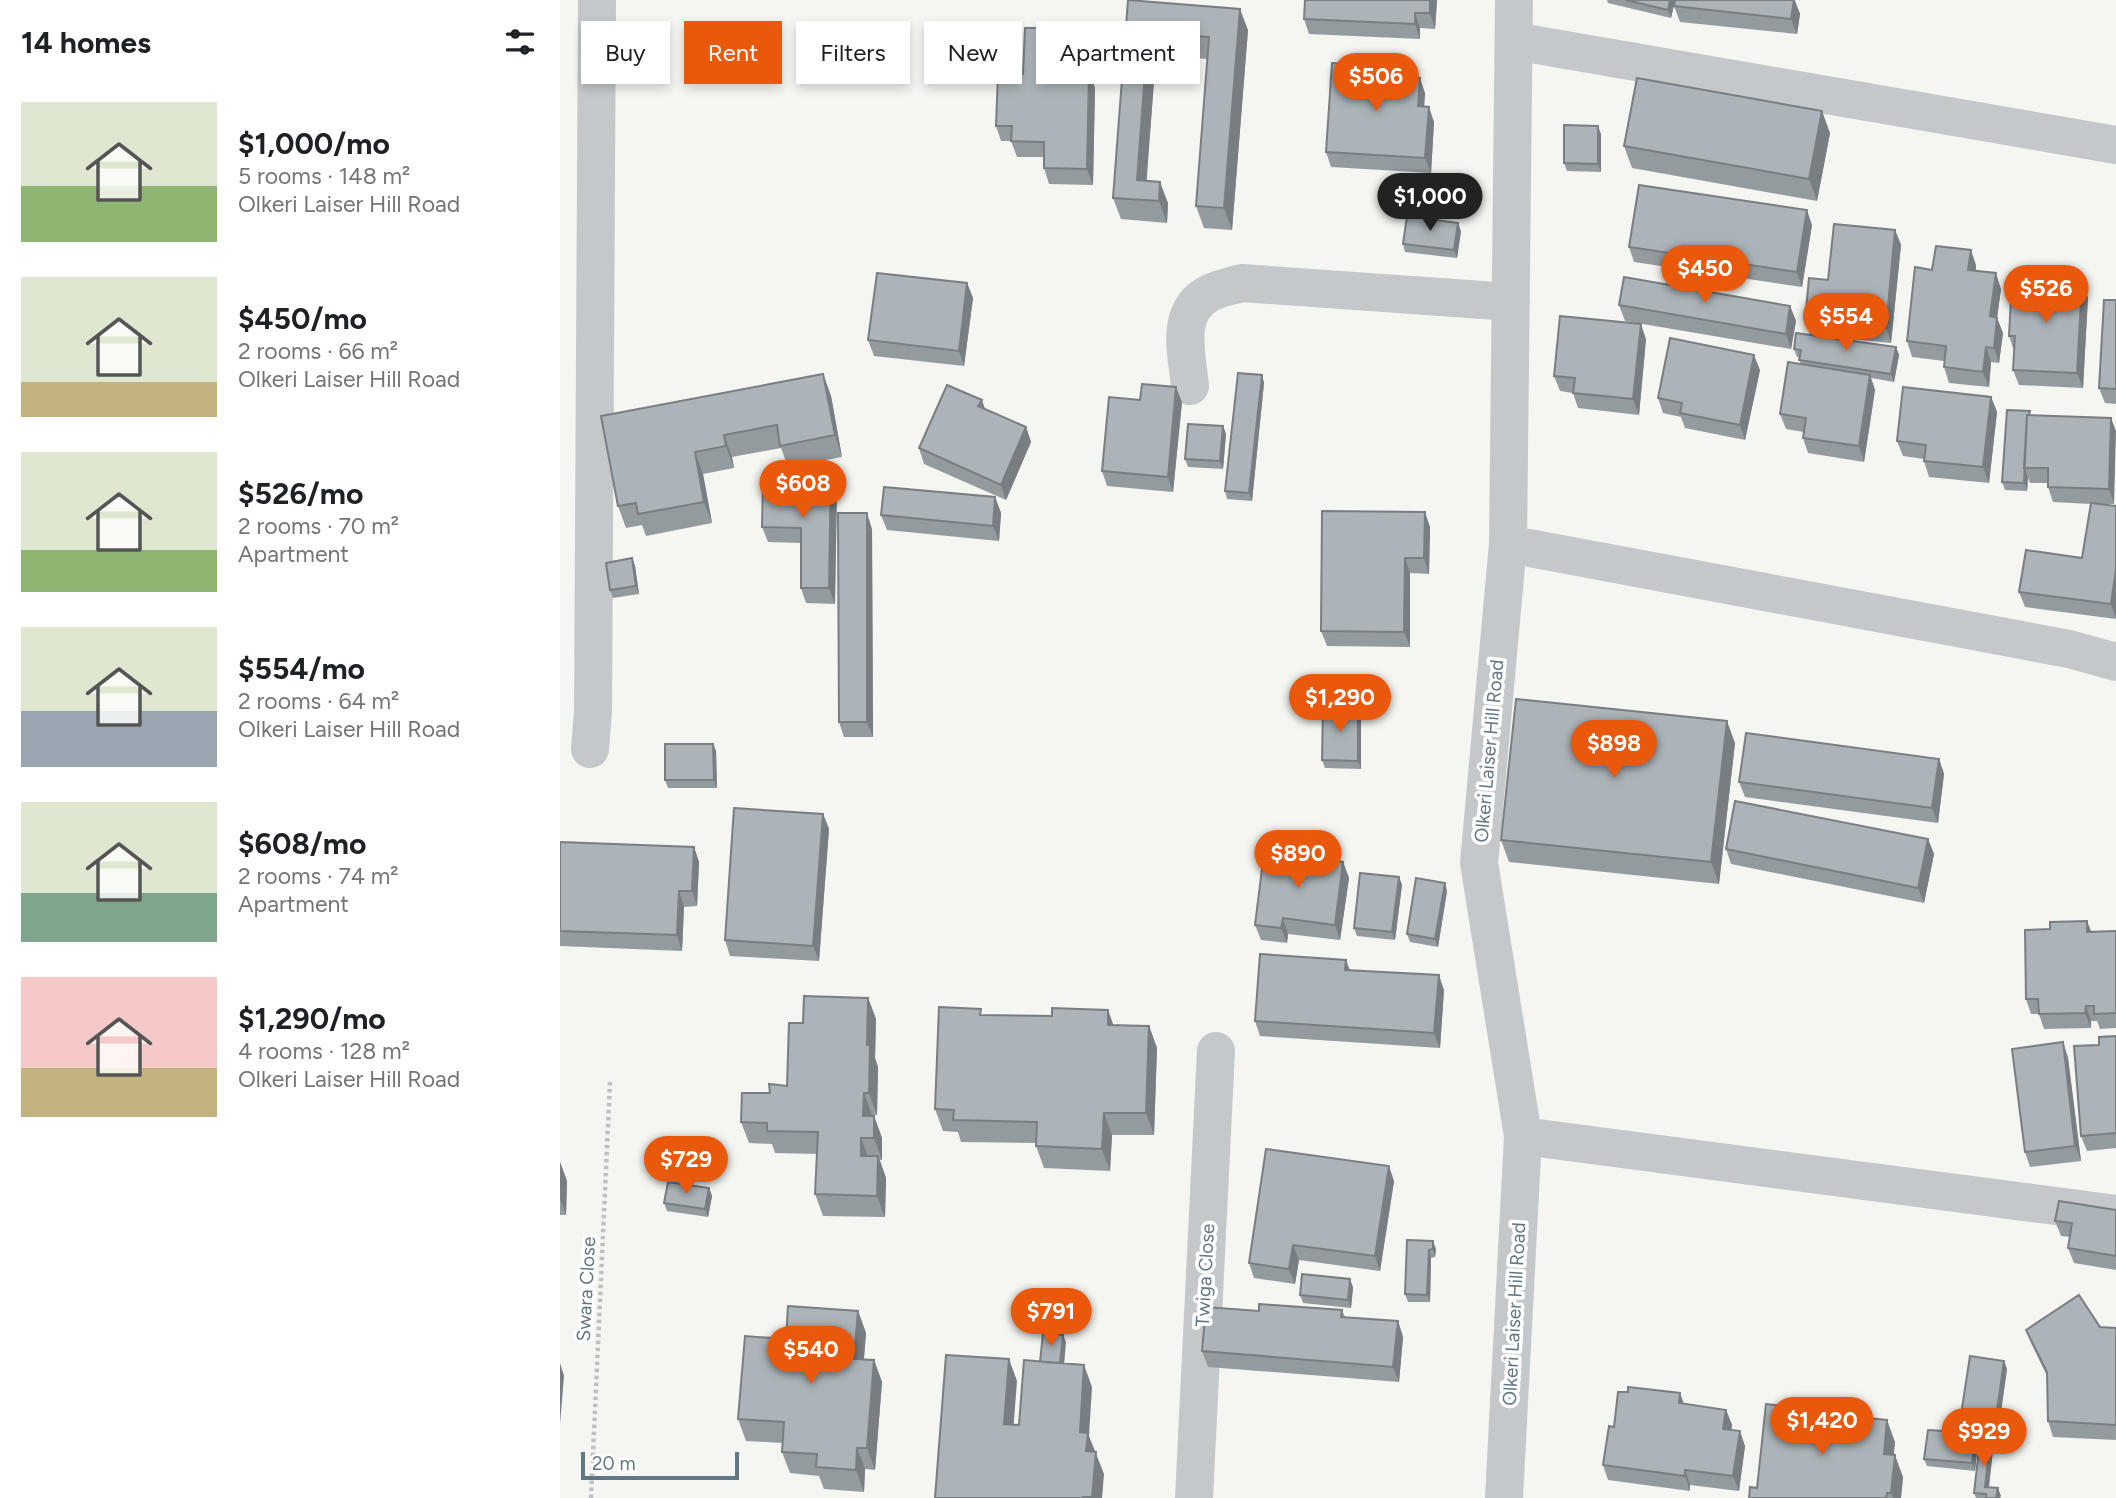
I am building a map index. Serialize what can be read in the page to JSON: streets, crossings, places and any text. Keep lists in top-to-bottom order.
{
  "streets": {
    "street": ["Olkeri Laiser Hill Road", "Twiga Close"],
    "path": ["Swara Close"]
  },
  "scale_bar": "20 m",
  "page": {
    "heading": "14 homes",
    "chip": [
      "Buy",
      "Rent",
      "Filters",
      "New",
      "Apartment"
    ],
    "price": [
      "$506",
      "$1,000",
      "$450",
      "$526",
      "$554",
      "$608",
      "$1,290",
      "$898",
      "$890",
      "$729",
      "$791",
      "$540",
      "$1,420",
      "$929"
    ],
    "list": [
      {
        "name": "$1,000/mo",
        "note": "5 rooms · 148 m² · Olkeri Laiser Hill Road"
      },
      {
        "name": "$450/mo",
        "note": "2 rooms · 66 m² · Olkeri Laiser Hill Road"
      },
      {
        "name": "$526/mo",
        "note": "2 rooms · 70 m² · Apartment"
      },
      {
        "name": "$554/mo",
        "note": "2 rooms · 64 m² · Olkeri Laiser Hill Road"
      },
      {
        "name": "$608/mo",
        "note": "2 rooms · 74 m² · Apartment"
      },
      {
        "name": "$1,290/mo",
        "note": "4 rooms · 128 m² · Olkeri Laiser Hill Road"
      }
    ],
    "scale": "20 m"
  }
}
